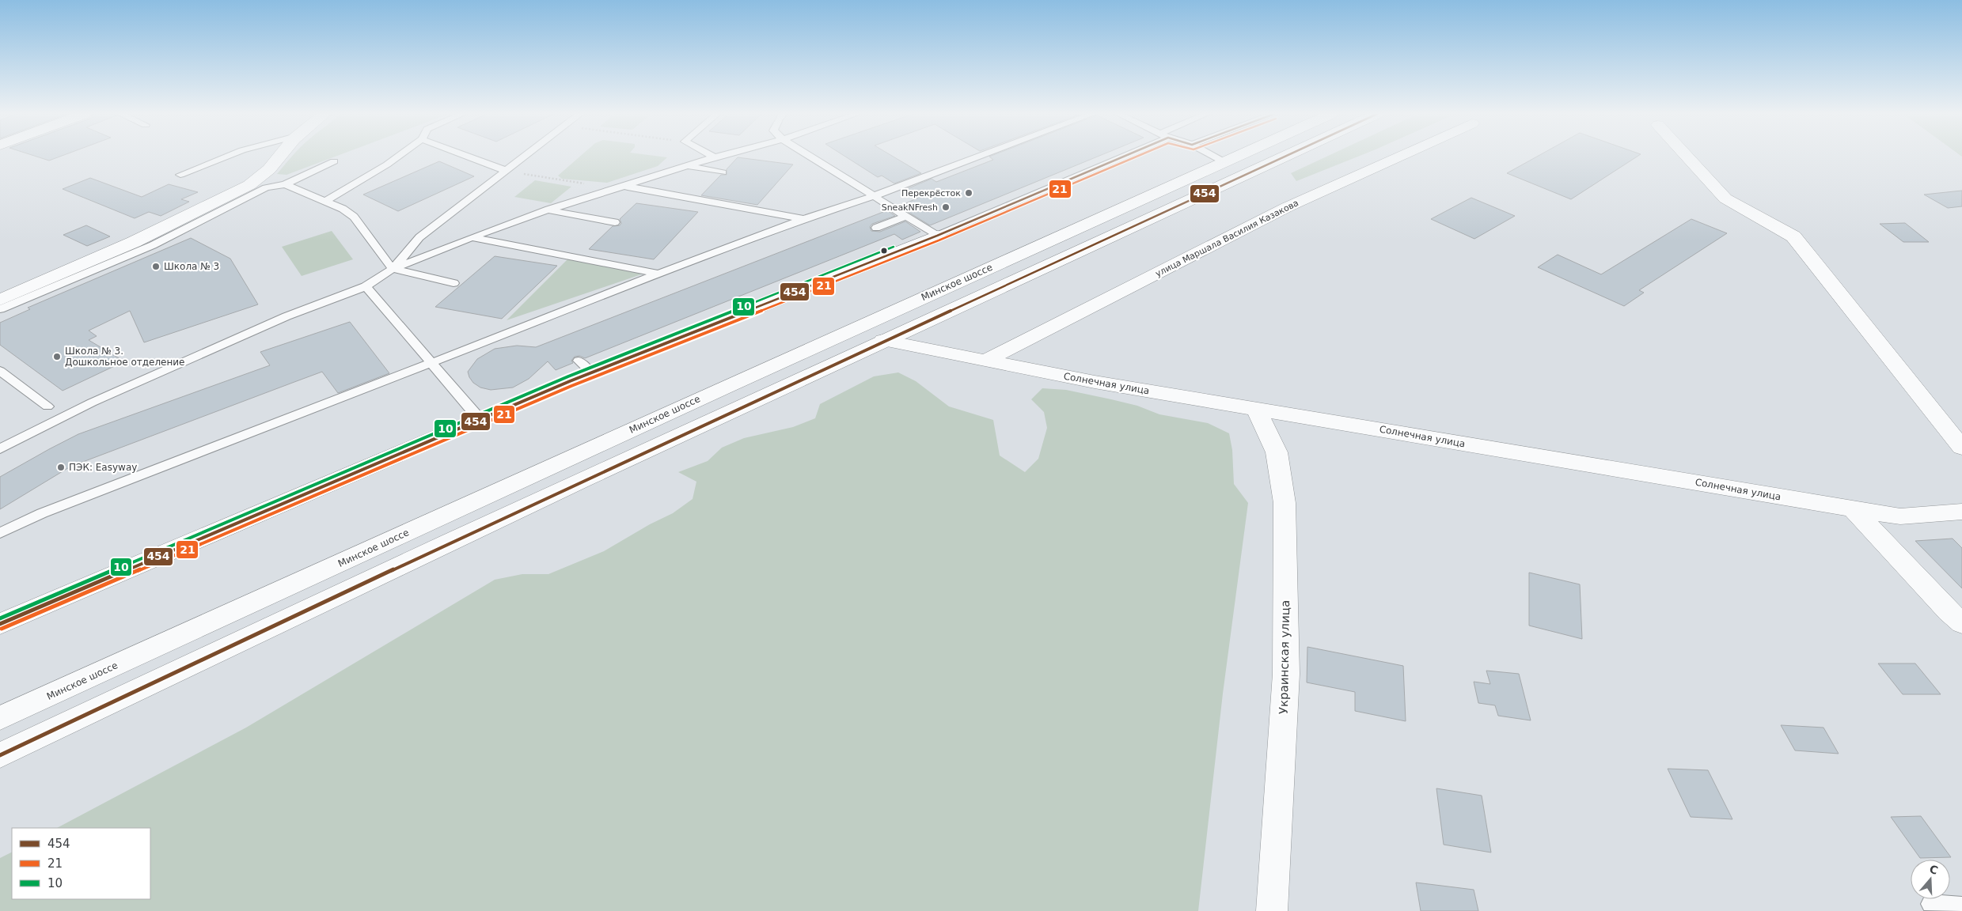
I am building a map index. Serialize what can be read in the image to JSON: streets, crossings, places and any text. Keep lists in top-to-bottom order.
{
  "streets": {
    "main road": [
      "улица Маршала Василия Казакова",
      "Минское шоссе",
      "Солнечная улица",
      "Украинская улица"
    ]
  },
  "crossings": [
    ["улица Маршала Василия Казакова", "Солнечная улица"],
    ["Солнечная улица", "Украинская улица"]
  ],
  "places": [
    "Перекрёсток",
    "SneakNFresh",
    "Школа № 3",
    "Школа № 3. Дошкольное отделение",
    "ПЭК: Easyway"
  ],
  "lines": ["transit line 454", "transit line 21", "transit line 10"],
  "legend": ["454", "21", "10"],
  "north": "top"
}
